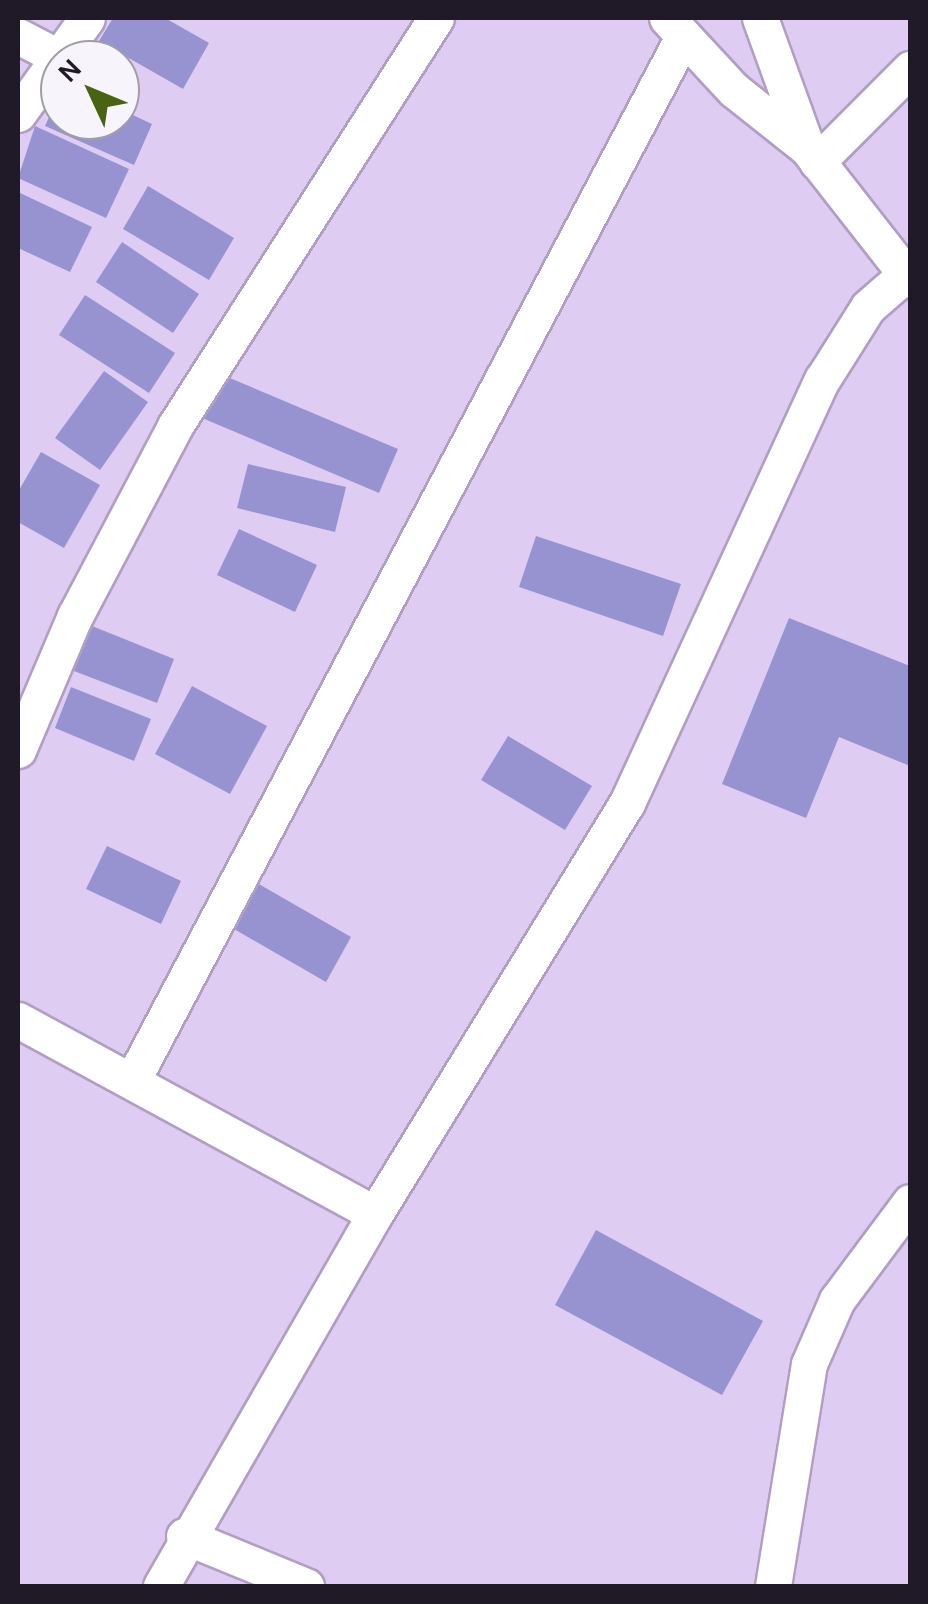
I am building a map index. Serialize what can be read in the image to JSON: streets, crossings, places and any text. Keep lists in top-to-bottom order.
{
  "north": "top left"
}
